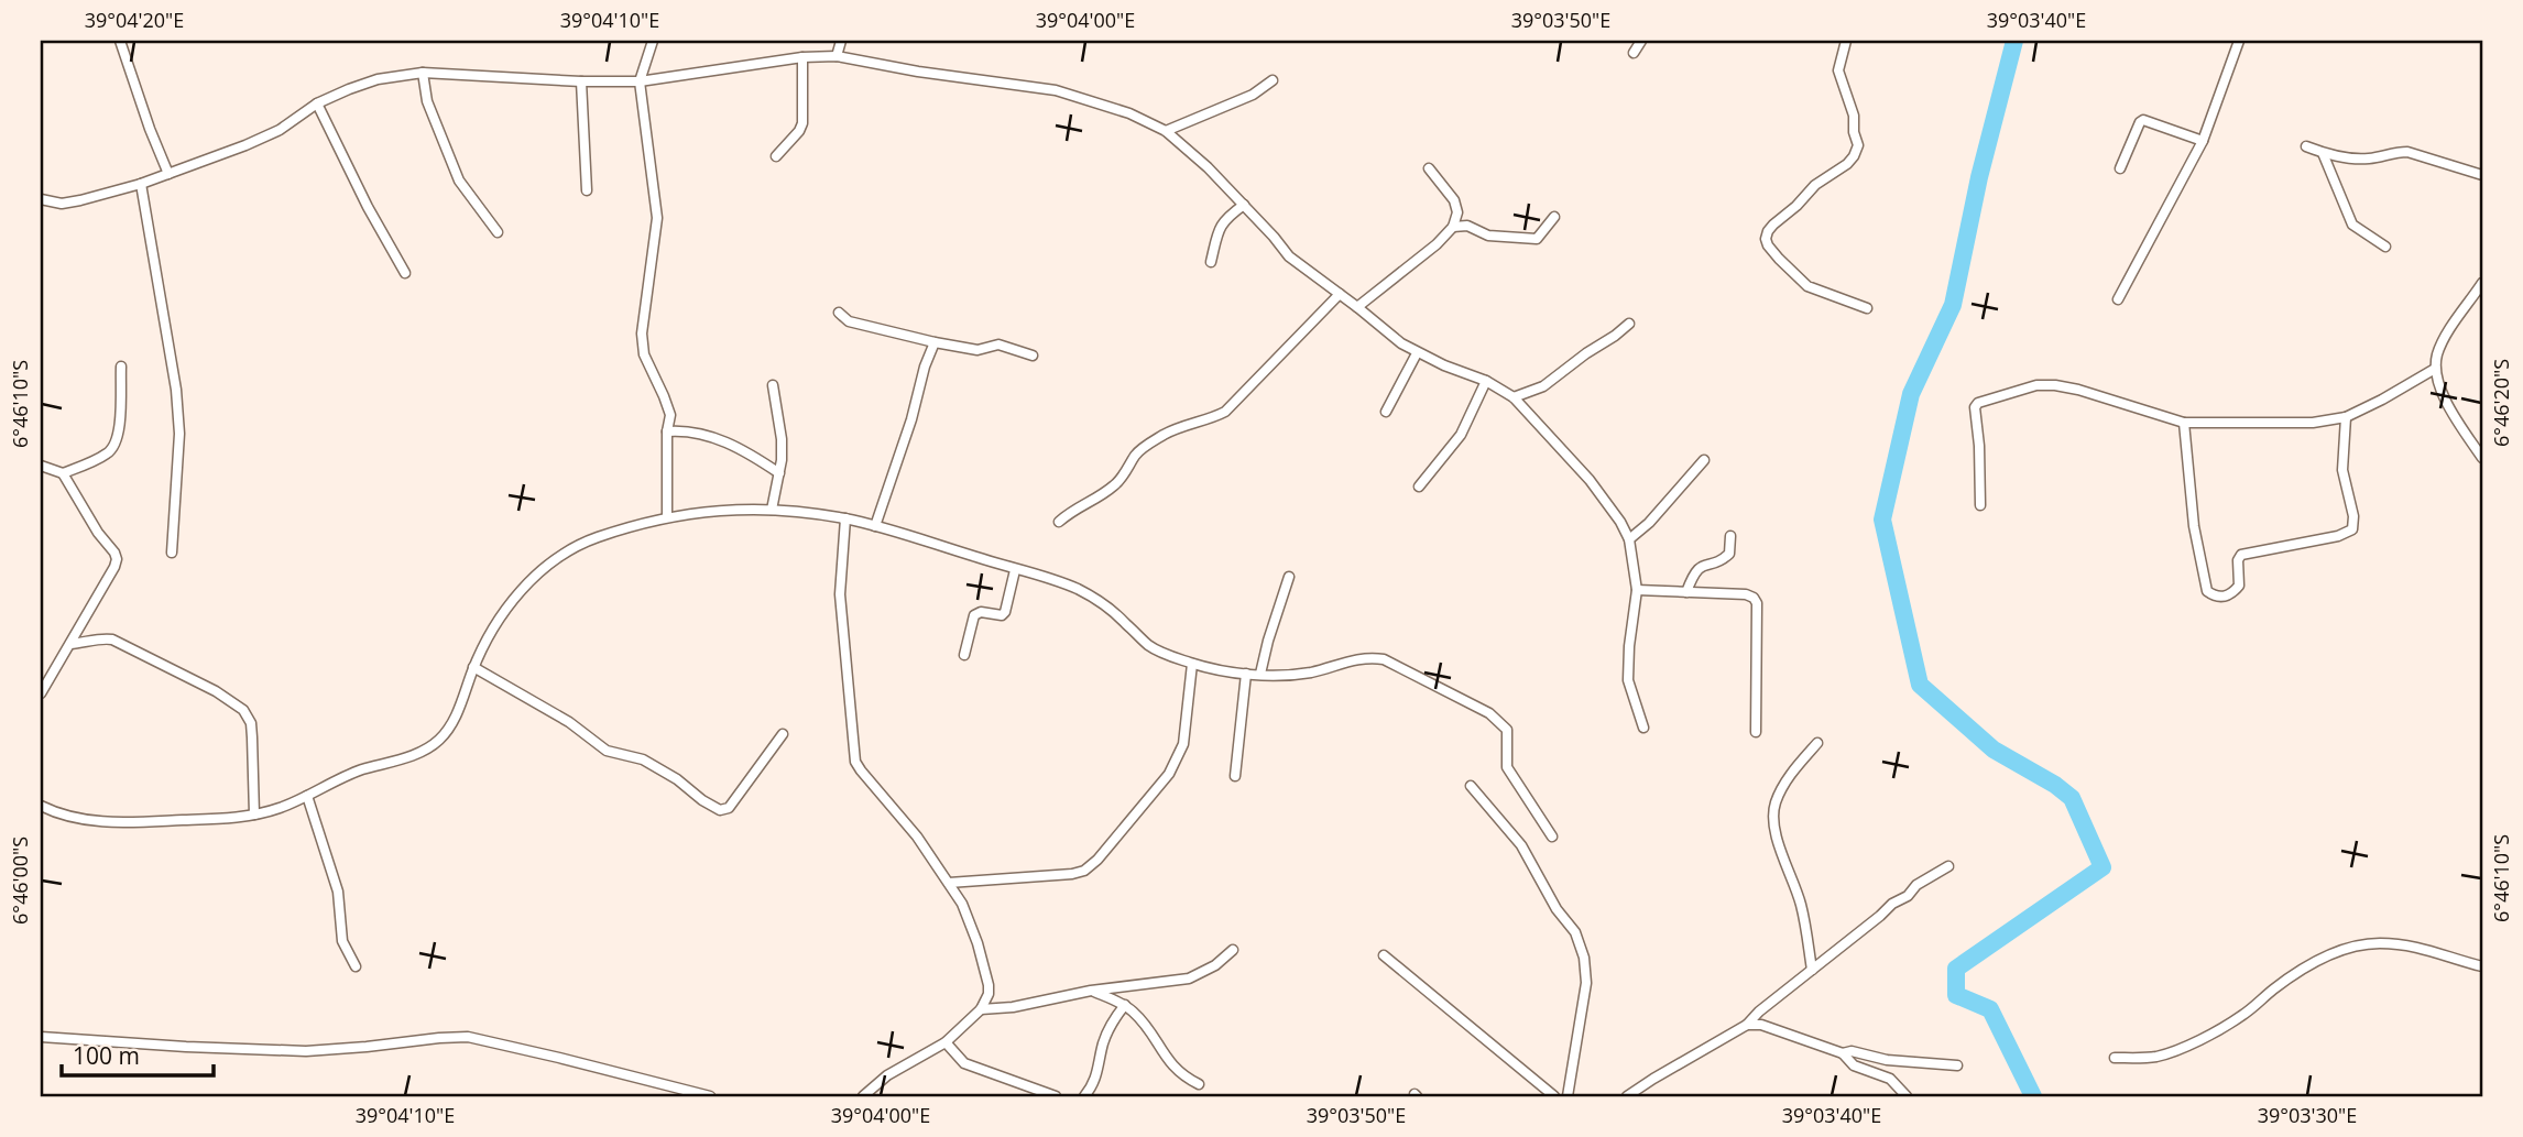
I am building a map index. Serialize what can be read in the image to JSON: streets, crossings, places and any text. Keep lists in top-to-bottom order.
{
  "scale_bar": "100 m",
  "coordinates": [
    "39°04'20\"E",
    "39°04'10\"E",
    "39°04'00\"E",
    "39°03'50\"E",
    "39°03'40\"E",
    "6°46'20\"S",
    "6°46'10\"S",
    "6°46'00\"S",
    "39°03'30\"E"
  ]
}
